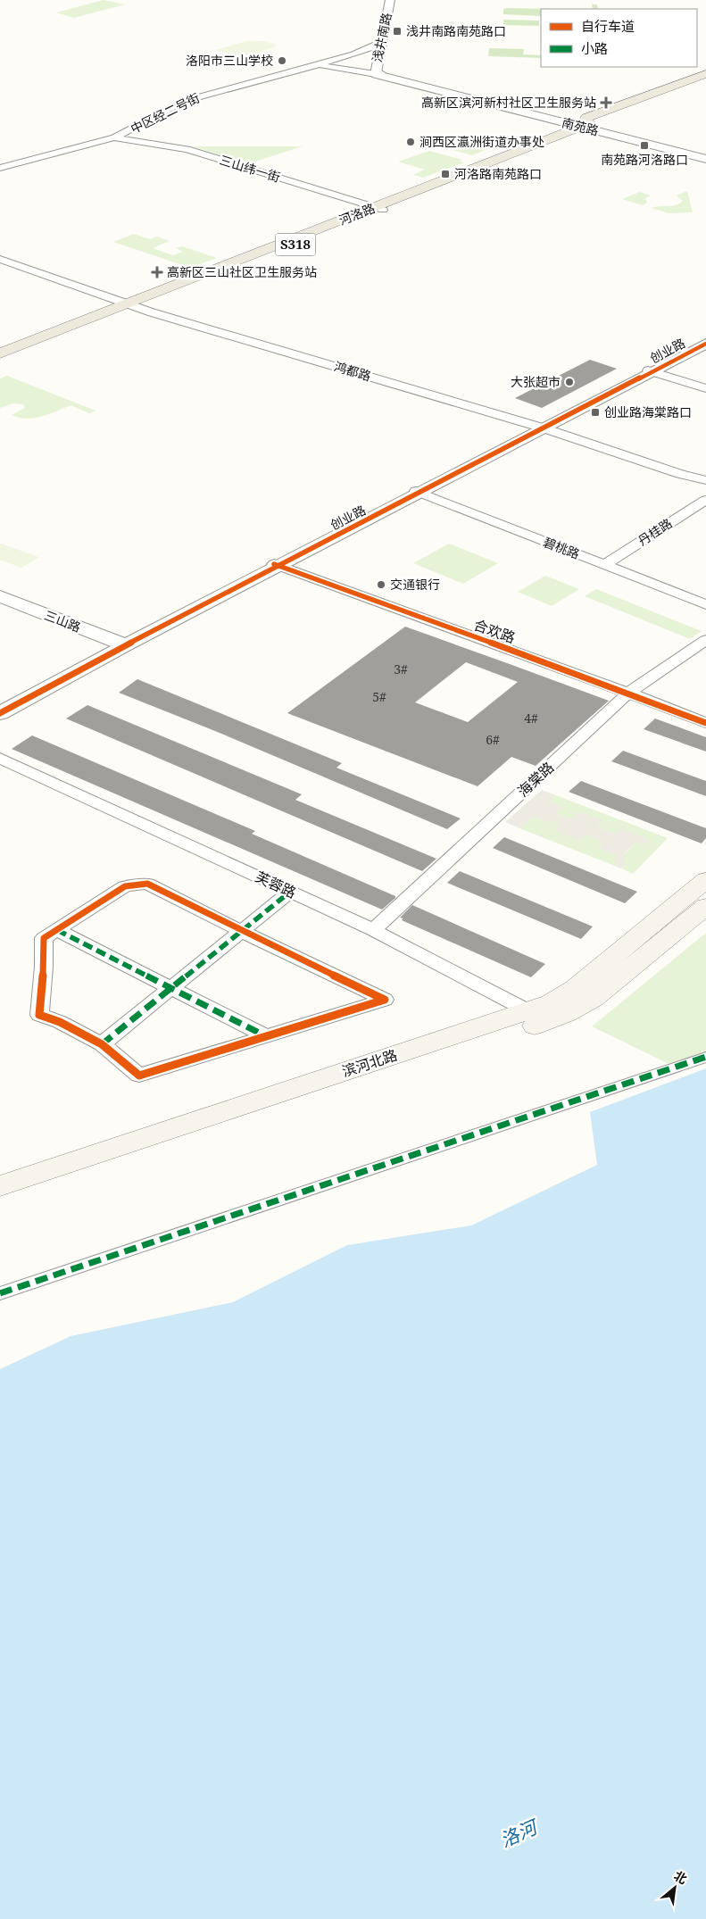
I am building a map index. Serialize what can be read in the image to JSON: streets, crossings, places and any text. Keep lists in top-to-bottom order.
{
  "streets": {
    "main road": ["河洛路", "S318", "滨河北路"],
    "street": [
      "浅井南路",
      "中区经二号街",
      "南苑路",
      "三山纬一街",
      "创业路",
      "鸿都路",
      "丹桂路",
      "碧桃路",
      "三山路",
      "合欢路",
      "海棠路",
      "芙蓉路"
    ]
  },
  "crossings": [
    ["浅井南路", "中区经二号街"],
    ["浅井南路", "南苑路"],
    ["中区经二号街", "三山纬一街"],
    ["南苑路", "河洛路"],
    ["三山纬一街", "河洛路"],
    ["河洛路", "鸿都路"],
    ["创业路", "鸿都路"],
    ["创业路", "碧桃路"],
    ["创业路", "三山路"],
    ["创业路", "合欢路"],
    ["丹桂路", "碧桃路"],
    ["合欢路", "海棠路"],
    ["海棠路", "芙蓉路"],
    ["芙蓉路", "滨河北路"]
  ],
  "water": ["洛河"],
  "places": {
    "transit": [
      "浅井南路南苑路口",
      "南苑路河洛路口",
      "河洛路南苑路口",
      "创业路海棠路口"
    ],
    "other": [
      "洛阳市三山学校",
      "涧西区瀛洲街道办事处",
      "大张超市",
      "交通银行"
    ],
    "health": ["高新区滨河新村社区卫生服务站", "高新区三山社区卫生服务站"]
  },
  "house_numbers": [
    "3#",
    "5#",
    "4#",
    "6#"
  ],
  "legend": ["自行车道", "小路"],
  "north": "top right"
}
